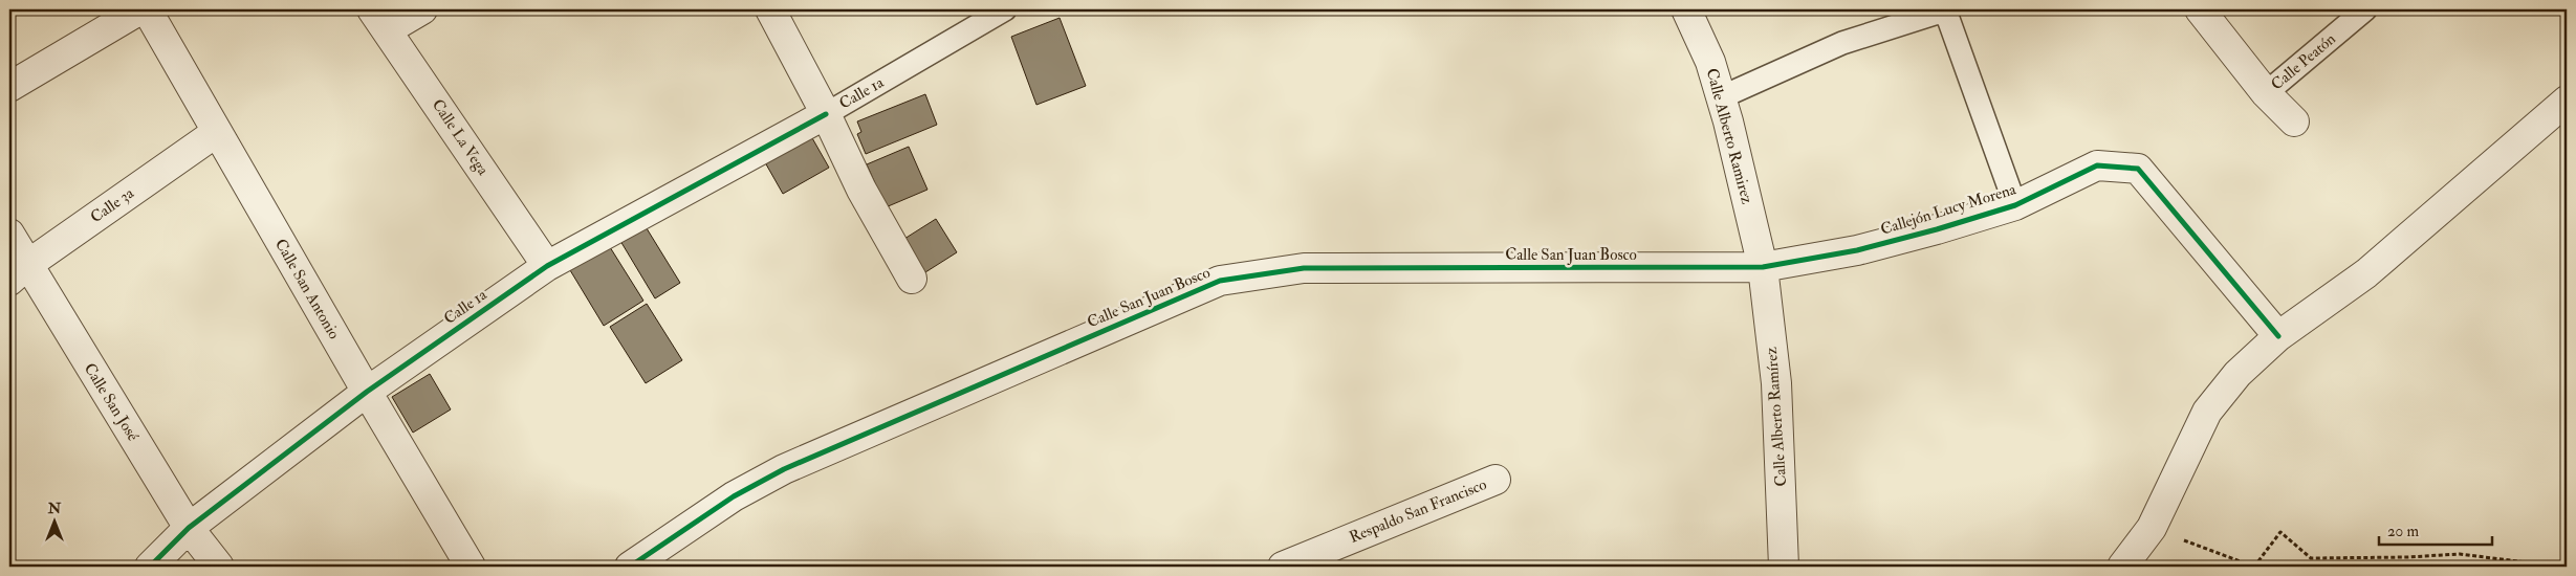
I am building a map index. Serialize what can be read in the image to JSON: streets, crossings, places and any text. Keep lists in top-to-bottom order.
{
  "streets": {
    "street": [
      "Calle 1a",
      "Calle Alberto Ramirez",
      "Calle La Vega",
      "Calle 3a",
      "Callejón Lucy Morena",
      "Calle San Juan Bosco",
      "Calle San Antonio",
      "Calle San José",
      "Calle Alberto Ramírez",
      "Respaldo San Francisco"
    ],
    "lane": ["Calle Peatón"]
  },
  "crossings": [
    ["Calle 1a", "Calle La Vega"],
    ["Calle 1a", "Calle San Antonio"],
    ["Calle 1a", "Calle San José"],
    ["Calle Alberto Ramirez", "Callejón Lucy Morena"],
    ["Calle Alberto Ramirez", "Calle San Juan Bosco"],
    ["Calle Alberto Ramirez", "Calle Alberto Ramírez"],
    ["Calle 3a", "Calle San Antonio"],
    ["Calle 3a", "Calle San José"],
    ["Callejón Lucy Morena", "Calle San Juan Bosco"],
    ["Callejón Lucy Morena", "Calle Alberto Ramírez"],
    ["Calle San Juan Bosco", "Calle Alberto Ramírez"]
  ],
  "scale_bar": "20 m",
  "north": "top"
}
